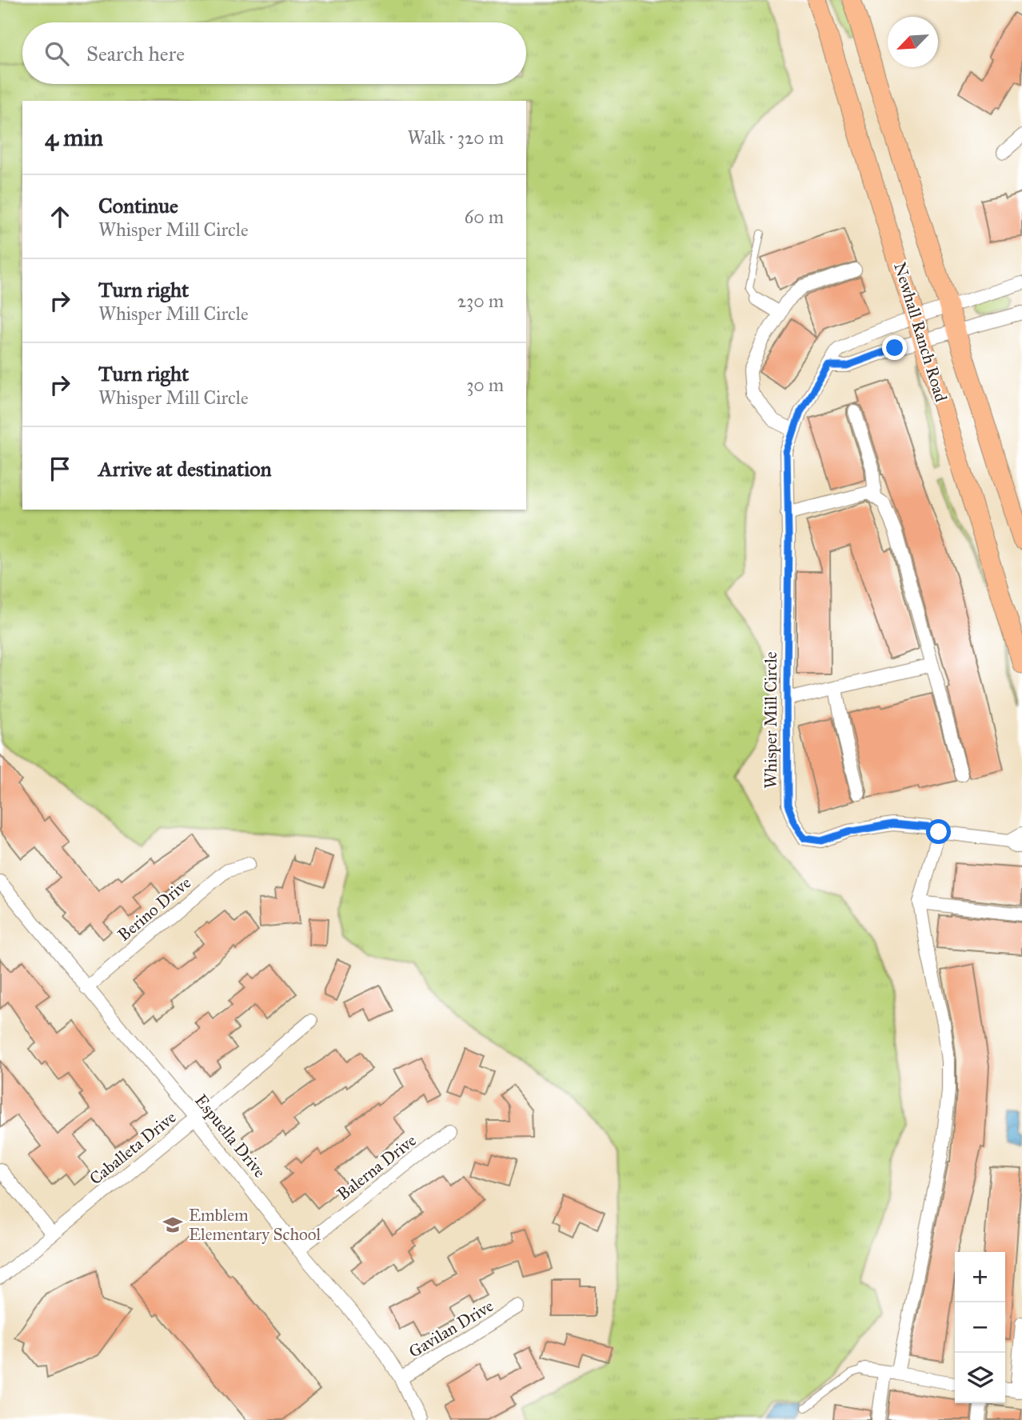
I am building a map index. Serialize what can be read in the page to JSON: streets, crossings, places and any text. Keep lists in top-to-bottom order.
{
  "streets": {
    "main road": ["Newhall Ranch Road"],
    "street": [
      "Whisper Mill Circle",
      "Berino Drive",
      "Espuella Drive",
      "Caballeta Drive",
      "Balerna Drive",
      "Gavilan Drive"
    ]
  },
  "crossings": [
    ["Newhall Ranch Road", "Whisper Mill Circle"],
    ["Berino Drive", "Espuella Drive"],
    ["Espuella Drive", "Caballeta Drive"],
    ["Espuella Drive", "Balerna Drive"],
    ["Espuella Drive", "Gavilan Drive"]
  ],
  "places": {
    "school or university": ["Emblem Elementary School"]
  },
  "north": "bottom left",
  "page": {
    "search": "Search here",
    "heading": ["4 min", "Walk · 320 m"],
    "list": [
      ["Continue", "Whisper Mill Circle", "60 m"],
      ["Turn right", "Whisper Mill Circle", "230 m"],
      ["Turn right", "Whisper Mill Circle", "30 m"],
      "Arrive at destination"
    ],
    "map_buttons": ["+", "−"]
  }
}
